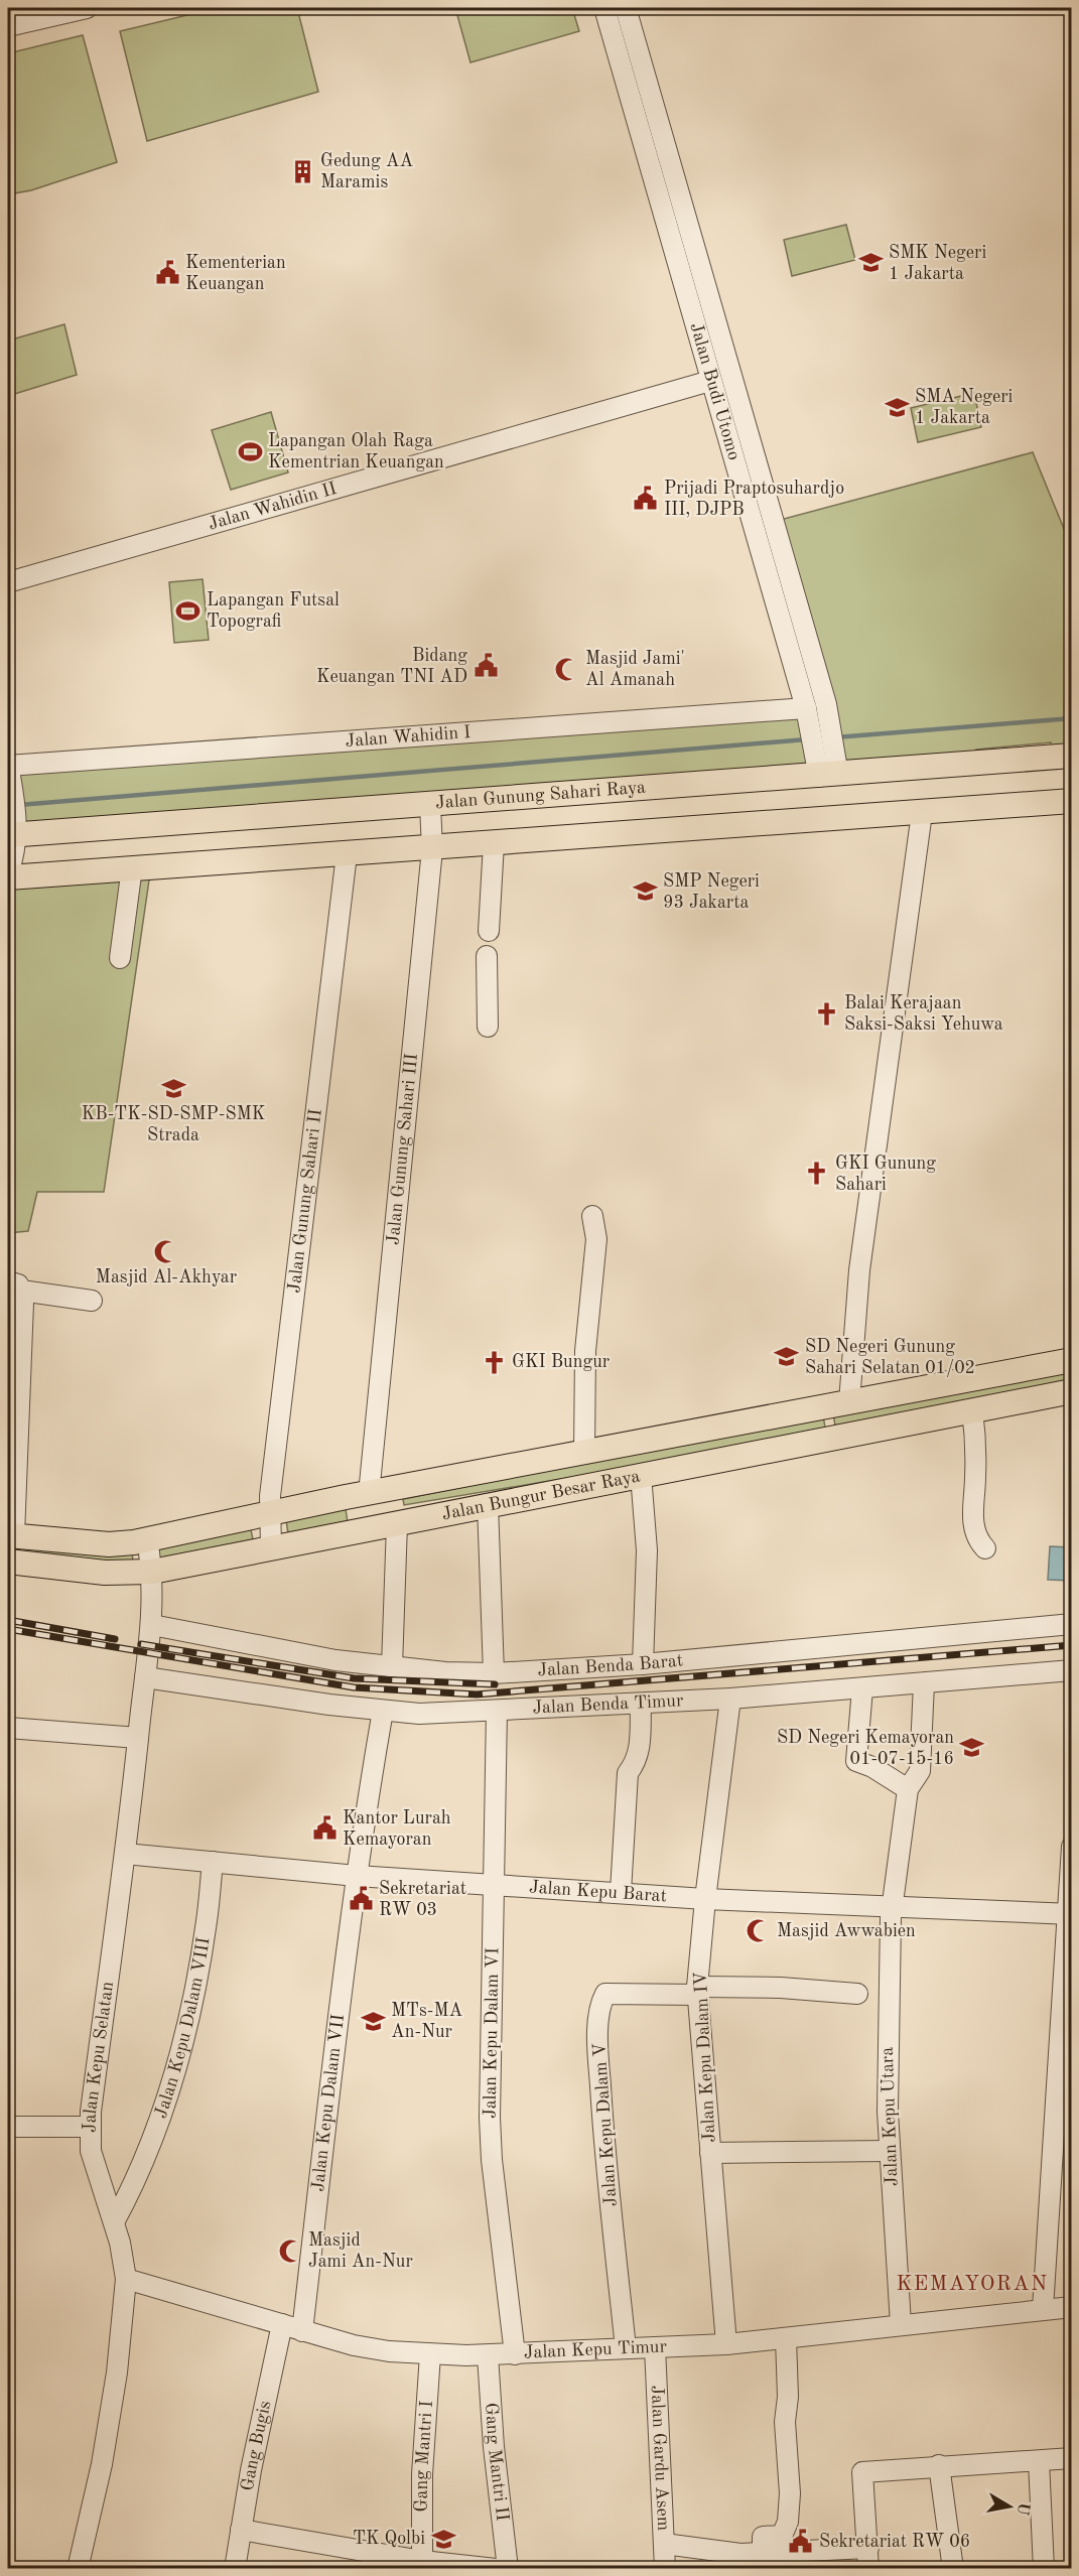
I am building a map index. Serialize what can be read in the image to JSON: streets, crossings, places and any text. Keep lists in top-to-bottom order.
{
  "streets": {
    "main road": ["Jalan Gunung Sahari Raya", "Jalan Bungur Besar Raya"],
    "street": [
      "Jalan Budi Utomo",
      "Jalan Wahidin II",
      "Jalan Wahidin I",
      "Jalan Gunung Sahari III",
      "Jalan Gunung Sahari II",
      "Jalan Benda Barat",
      "Jalan Benda Timur",
      "Jalan Kepu Barat",
      "Jalan Kepu Dalam VIII",
      "Jalan Kepu Dalam VI",
      "Jalan Kepu Selatan",
      "Jalan Kepu Dalam IV",
      "Jalan Kepu Dalam VII",
      "Jalan Kepu Utara",
      "Jalan Kepu Dalam V",
      "Jalan Kepu Timur",
      "Gang Bugis",
      "Gang Mantri I",
      "Jalan Gardu Asem",
      "Gang Mantri II"
    ]
  },
  "crossings": [
    ["Jalan Budi Utomo", "Jalan Wahidin II"],
    ["Jalan Budi Utomo", "Jalan Wahidin I"],
    ["Jalan Budi Utomo", "Jalan Gunung Sahari Raya"],
    ["Jalan Gunung Sahari Raya", "Jalan Gunung Sahari III"],
    ["Jalan Gunung Sahari III", "Jalan Bungur Besar Raya"],
    ["Jalan Gunung Sahari II", "Jalan Bungur Besar Raya"],
    ["Jalan Bungur Besar Raya", "Jalan Kepu Selatan"],
    ["Jalan Benda Barat", "Jalan Kepu Selatan"],
    ["Jalan Benda Timur", "Jalan Kepu Dalam VI"],
    ["Jalan Benda Timur", "Jalan Kepu Selatan"],
    ["Jalan Benda Timur", "Jalan Kepu Dalam IV"],
    ["Jalan Benda Timur", "Jalan Kepu Utara"],
    ["Jalan Kepu Barat", "Jalan Kepu Dalam VIII"],
    ["Jalan Kepu Barat", "Jalan Kepu Dalam VI"],
    ["Jalan Kepu Barat", "Jalan Kepu Selatan"],
    ["Jalan Kepu Barat", "Jalan Kepu Dalam IV"],
    ["Jalan Kepu Barat", "Jalan Kepu Dalam VII"],
    ["Jalan Kepu Barat", "Jalan Kepu Utara"],
    ["Jalan Kepu Dalam VIII", "Jalan Kepu Selatan"],
    ["Jalan Kepu Dalam VI", "Jalan Kepu Timur"],
    ["Jalan Kepu Selatan", "Jalan Kepu Timur"],
    ["Jalan Kepu Dalam IV", "Jalan Kepu Dalam V"],
    ["Jalan Kepu Dalam IV", "Jalan Kepu Timur"],
    ["Jalan Kepu Dalam VII", "Jalan Kepu Timur"],
    ["Jalan Kepu Utara", "Jalan Kepu Timur"],
    ["Jalan Kepu Dalam V", "Jalan Kepu Timur"],
    ["Jalan Kepu Timur", "Gang Bugis"],
    ["Jalan Kepu Timur", "Gang Mantri I"],
    ["Jalan Kepu Timur", "Jalan Gardu Asem"],
    ["Jalan Kepu Timur", "Gang Mantri II"]
  ],
  "districts": ["KEMAYORAN"],
  "places": {
    "building": ["Gedung AA Maramis"],
    "school or university": [
      "SMK Negeri 1 Jakarta",
      "SMA Negeri 1 Jakarta",
      "SMP Negeri 93 Jakarta",
      "KB-TK-SD-SMP-SMK Strada",
      "SD Negeri Gunung Sahari Selatan 01/02",
      "SD Negeri Kemayoran 01-07-15-16",
      "MTs-MA An-Nur",
      "TK Qolbi"
    ],
    "public building": [
      "Kementerian Keuangan",
      "Prijadi Praptosuhardjo III, DJPB",
      "Bidang Keuangan TNI AD",
      "Kantor Lurah Kemayoran",
      "Sekretariat RW 03",
      "Sekretariat RW 06"
    ],
    "sports": ["Lapangan Olah Raga Kementrian Keuangan", "Lapangan Futsal Topografi"],
    "mosque": [
      "Masjid Jami' Al Amanah",
      "Masjid Al-Akhyar",
      "Masjid Awwabien",
      "Masjid Jami An-Nur"
    ],
    "church": ["Balai Kerajaan Saksi-Saksi Yehuwa", "GKI Gunung Sahari", "GKI Bungur"]
  },
  "north": "right"
}
